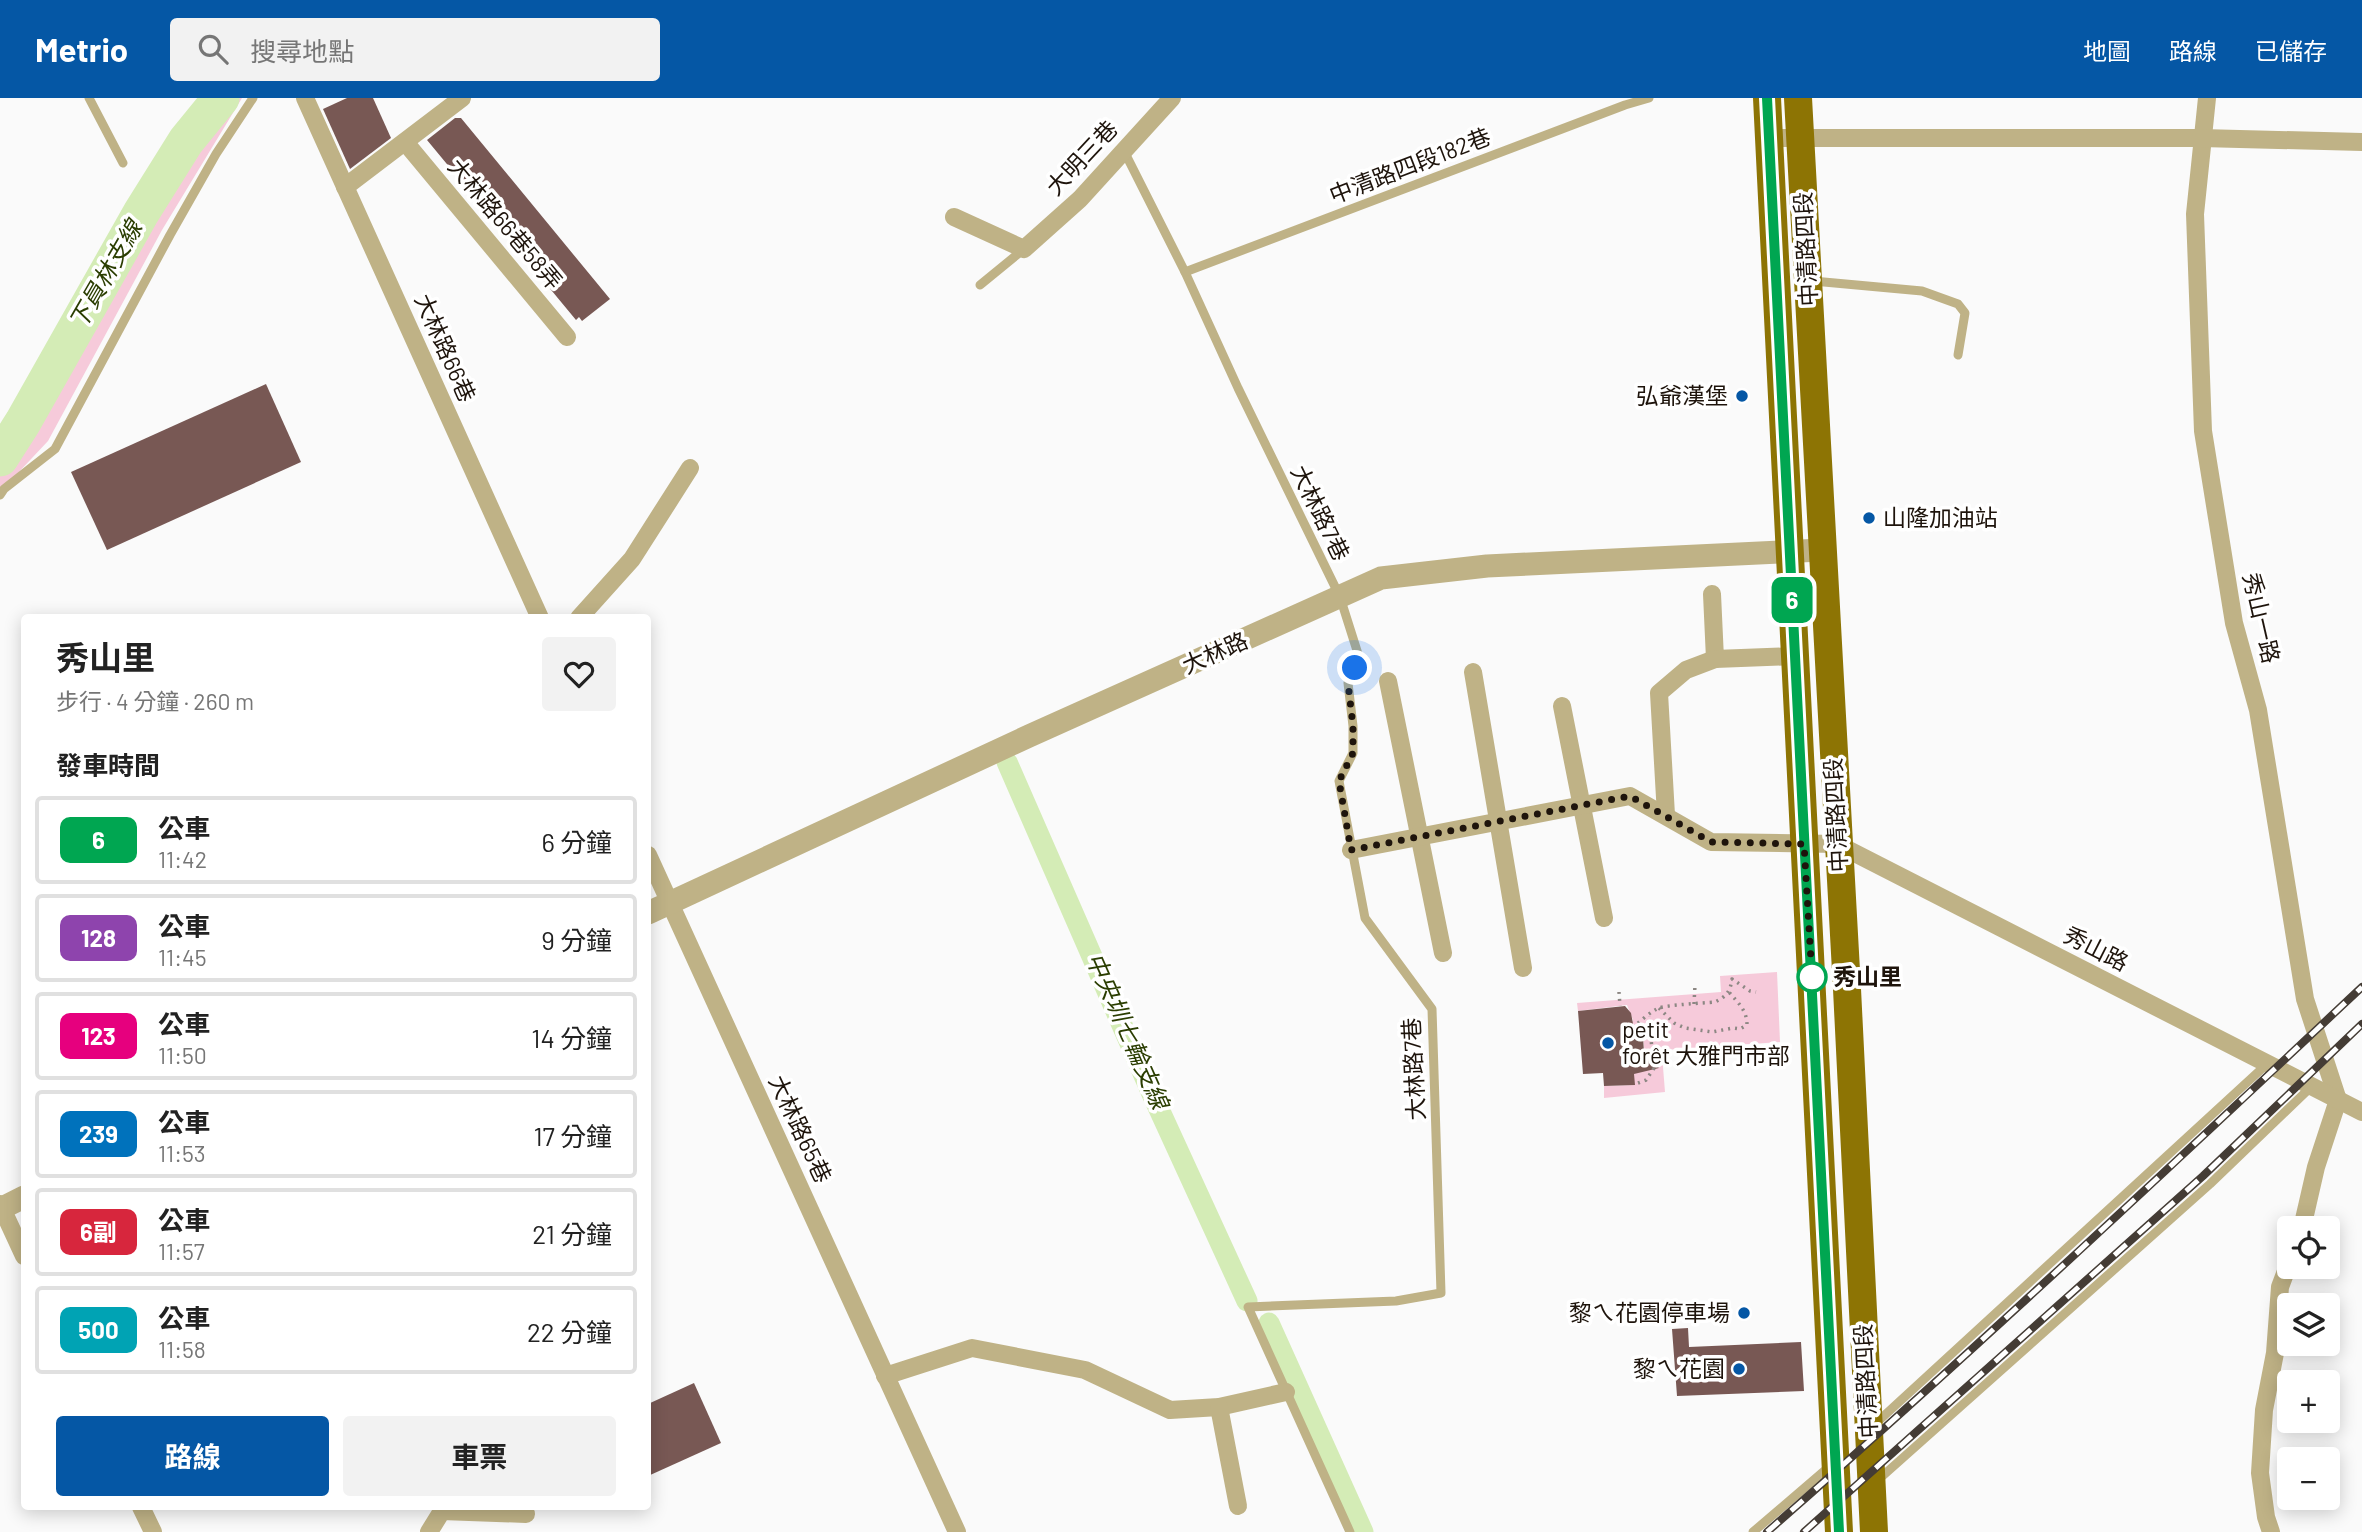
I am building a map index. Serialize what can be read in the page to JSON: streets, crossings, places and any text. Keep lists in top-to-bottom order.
{
  "streets": {
    "main road": ["中清路四段"],
    "street": [
      "大明三巷",
      "大林路66巷58弄",
      "大林路66巷",
      "秀山一路",
      "大林路",
      "秀山路",
      "大林路65巷"
    ],
    "lane": ["中清路四段182巷", "大林路7巷"]
  },
  "crossings": [
    ["大明三巷", "大林路7巷"],
    ["中清路四段182巷", "大林路7巷"],
    ["中清路四段", "大林路"],
    ["中清路四段", "秀山路"],
    ["大林路7巷", "大林路"],
    ["大林路7巷", "秀山路"],
    ["秀山一路", "秀山路"],
    ["大林路", "大林路65巷"]
  ],
  "water": ["下員林支線", "中央圳七輪支線"],
  "places": [
    "弘爺漢堡",
    "山隆加油站",
    "秀山里",
    "petit forêt 大雅門市部",
    "黎ㄟ花園停車場",
    "黎ㄟ花園"
  ],
  "lines": ["bus line 6"],
  "page": {
    "header": "Metrio",
    "search": "搜尋地點",
    "nav": ["地圖", "路線", "已儲存"],
    "on_map": "6",
    "heading": [
      ["秀山里", "步行 · 4 分鐘 · 260 m"],
      "發車時間"
    ],
    "list": [
      {
        "mark": "6",
        "name": "公車",
        "note": "11:42",
        "value": "6 分鐘"
      },
      {
        "mark": "128",
        "name": "公車",
        "note": "11:45",
        "value": "9 分鐘"
      },
      {
        "mark": "123",
        "name": "公車",
        "note": "11:50",
        "value": "14 分鐘"
      },
      {
        "mark": "239",
        "name": "公車",
        "note": "11:53",
        "value": "17 分鐘"
      },
      {
        "mark": "6副",
        "name": "公車",
        "note": "11:57",
        "value": "21 分鐘"
      },
      {
        "mark": "500",
        "name": "公車",
        "note": "11:58",
        "value": "22 分鐘"
      }
    ],
    "map_buttons": ["+", "−"],
    "buttons": ["路線", "車票"]
  }
}
